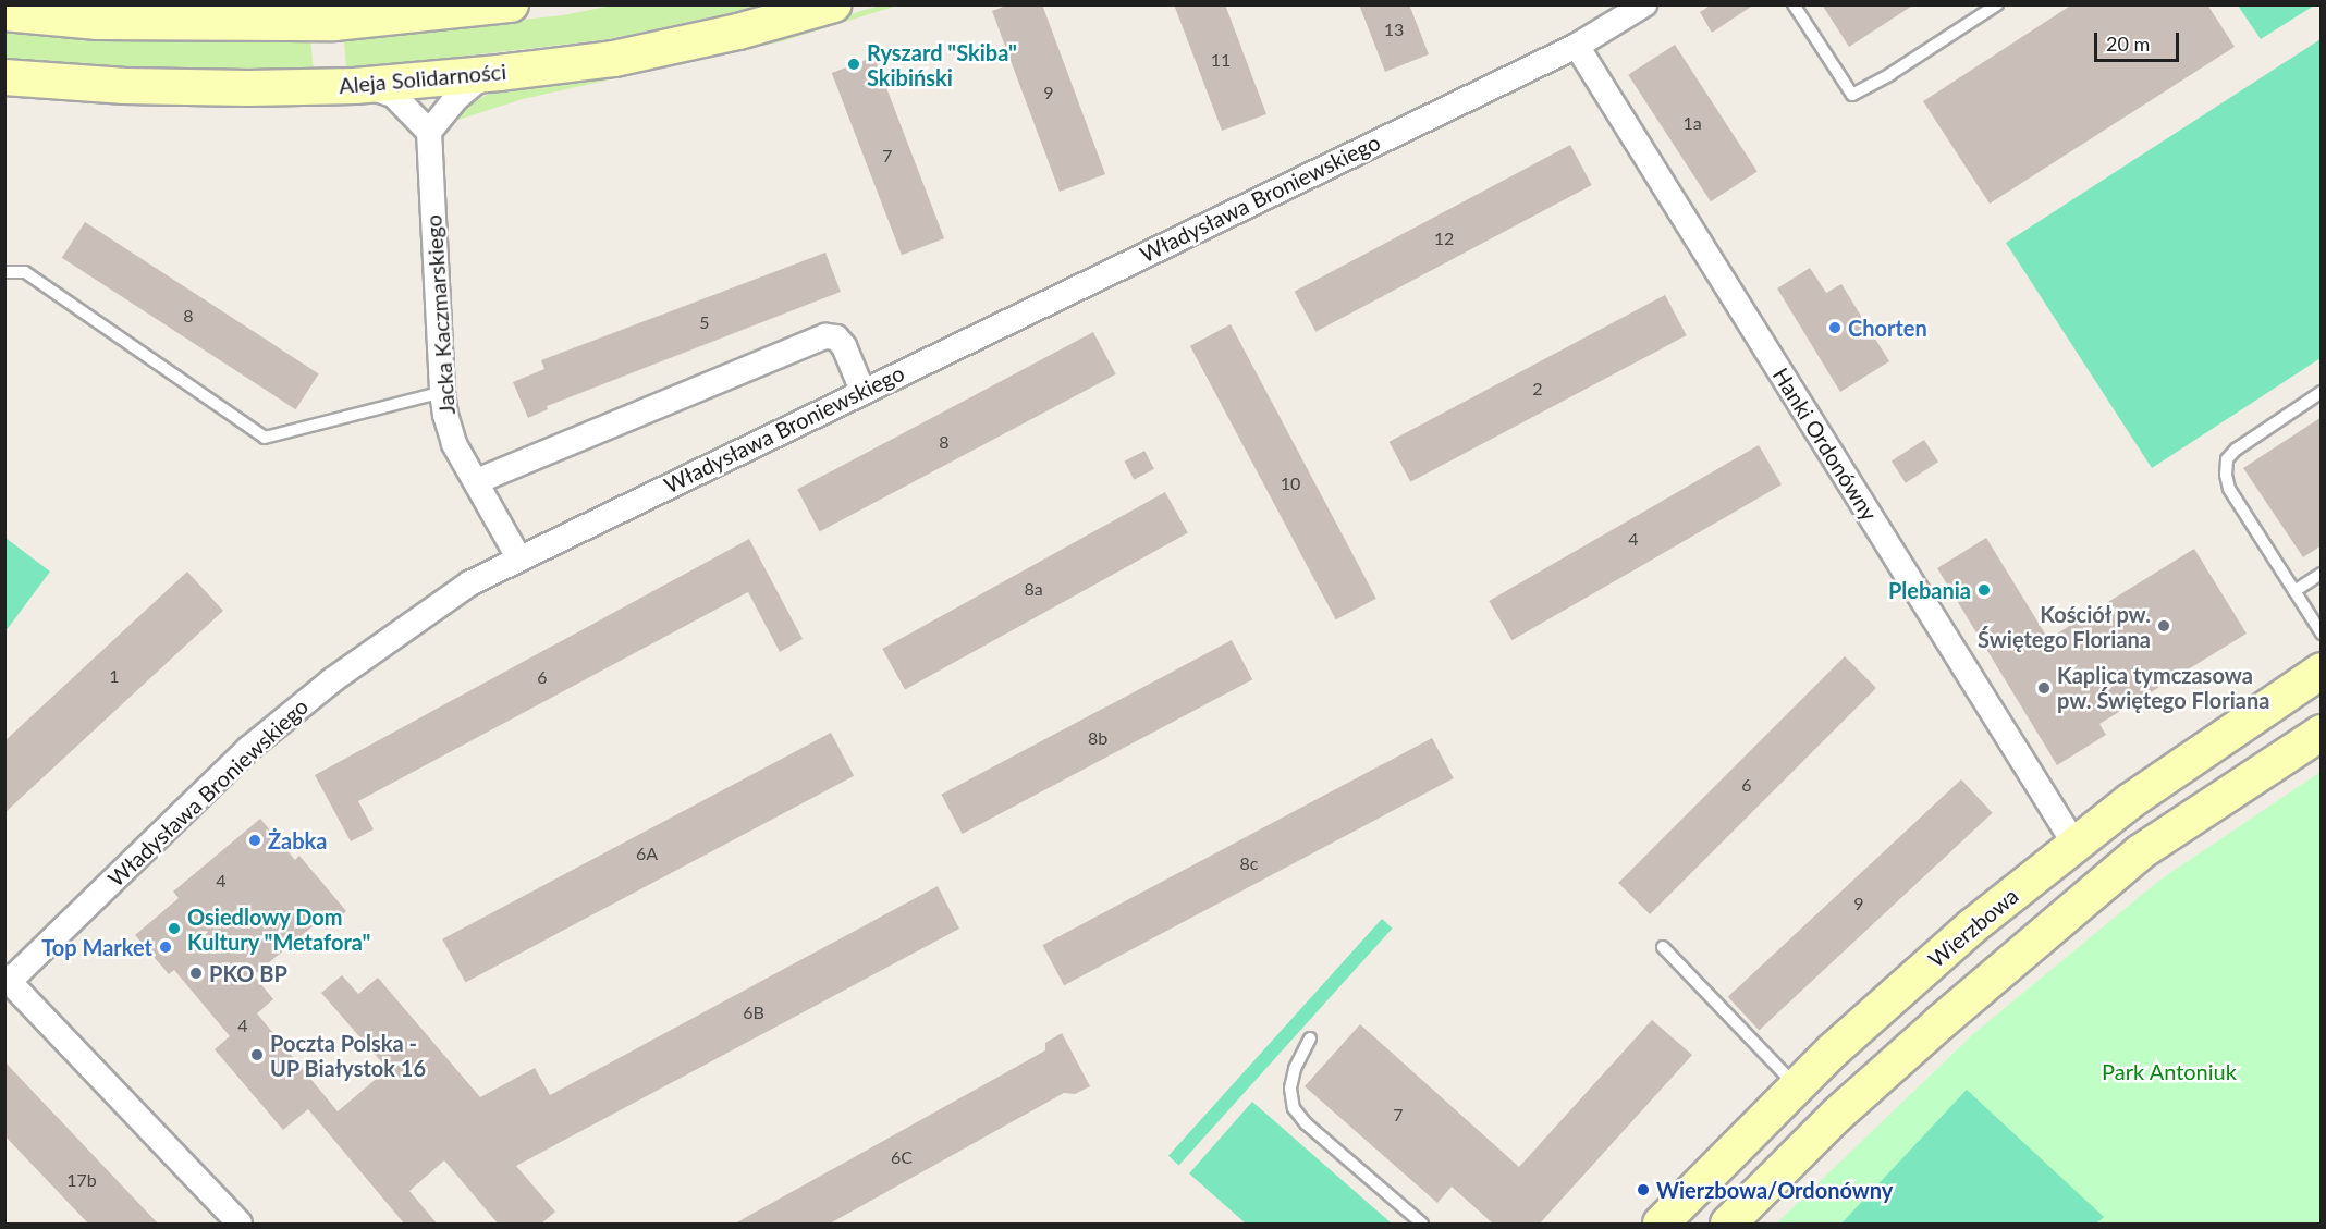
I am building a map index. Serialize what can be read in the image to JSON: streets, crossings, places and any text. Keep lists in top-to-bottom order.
{
  "streets": {
    "main road": ["Aleja Solidarności", "Wierzbowa"],
    "street": ["Władysława Broniewskiego", "Jacka Kaczmarskiego", "Hanki Ordonówny"]
  },
  "crossings": [
    ["Władysława Broniewskiego", "Jacka Kaczmarskiego"],
    ["Władysława Broniewskiego", "Hanki Ordonówny"],
    ["Hanki Ordonówny", "Wierzbowa"]
  ],
  "parks": ["Park Antoniuk"],
  "places": [
    "Ryszard \"Skiba\" Skibiński",
    "Chorten",
    "Plebania",
    "Kościół pw. Świętego Floriana",
    "Kaplica tymczasowa pw. Świętego Floriana",
    "Żabka",
    "Osiedlowy Dom Kultury \"Metafora\"",
    "Top Market",
    "PKO BP",
    "Poczta Polska - UP Białystok 16",
    "Wierzbowa/Ordonówny"
  ],
  "house_numbers": [
    "13",
    "11",
    "9",
    "1a",
    "7",
    "12",
    "8",
    "5",
    "2",
    "8",
    "10",
    "4",
    "8a",
    "1",
    "6",
    "8b",
    "6",
    "6A",
    "8c",
    "4",
    "9",
    "6B",
    "4",
    "7",
    "6C",
    "17b"
  ],
  "scale_bar": "20 m"
}
